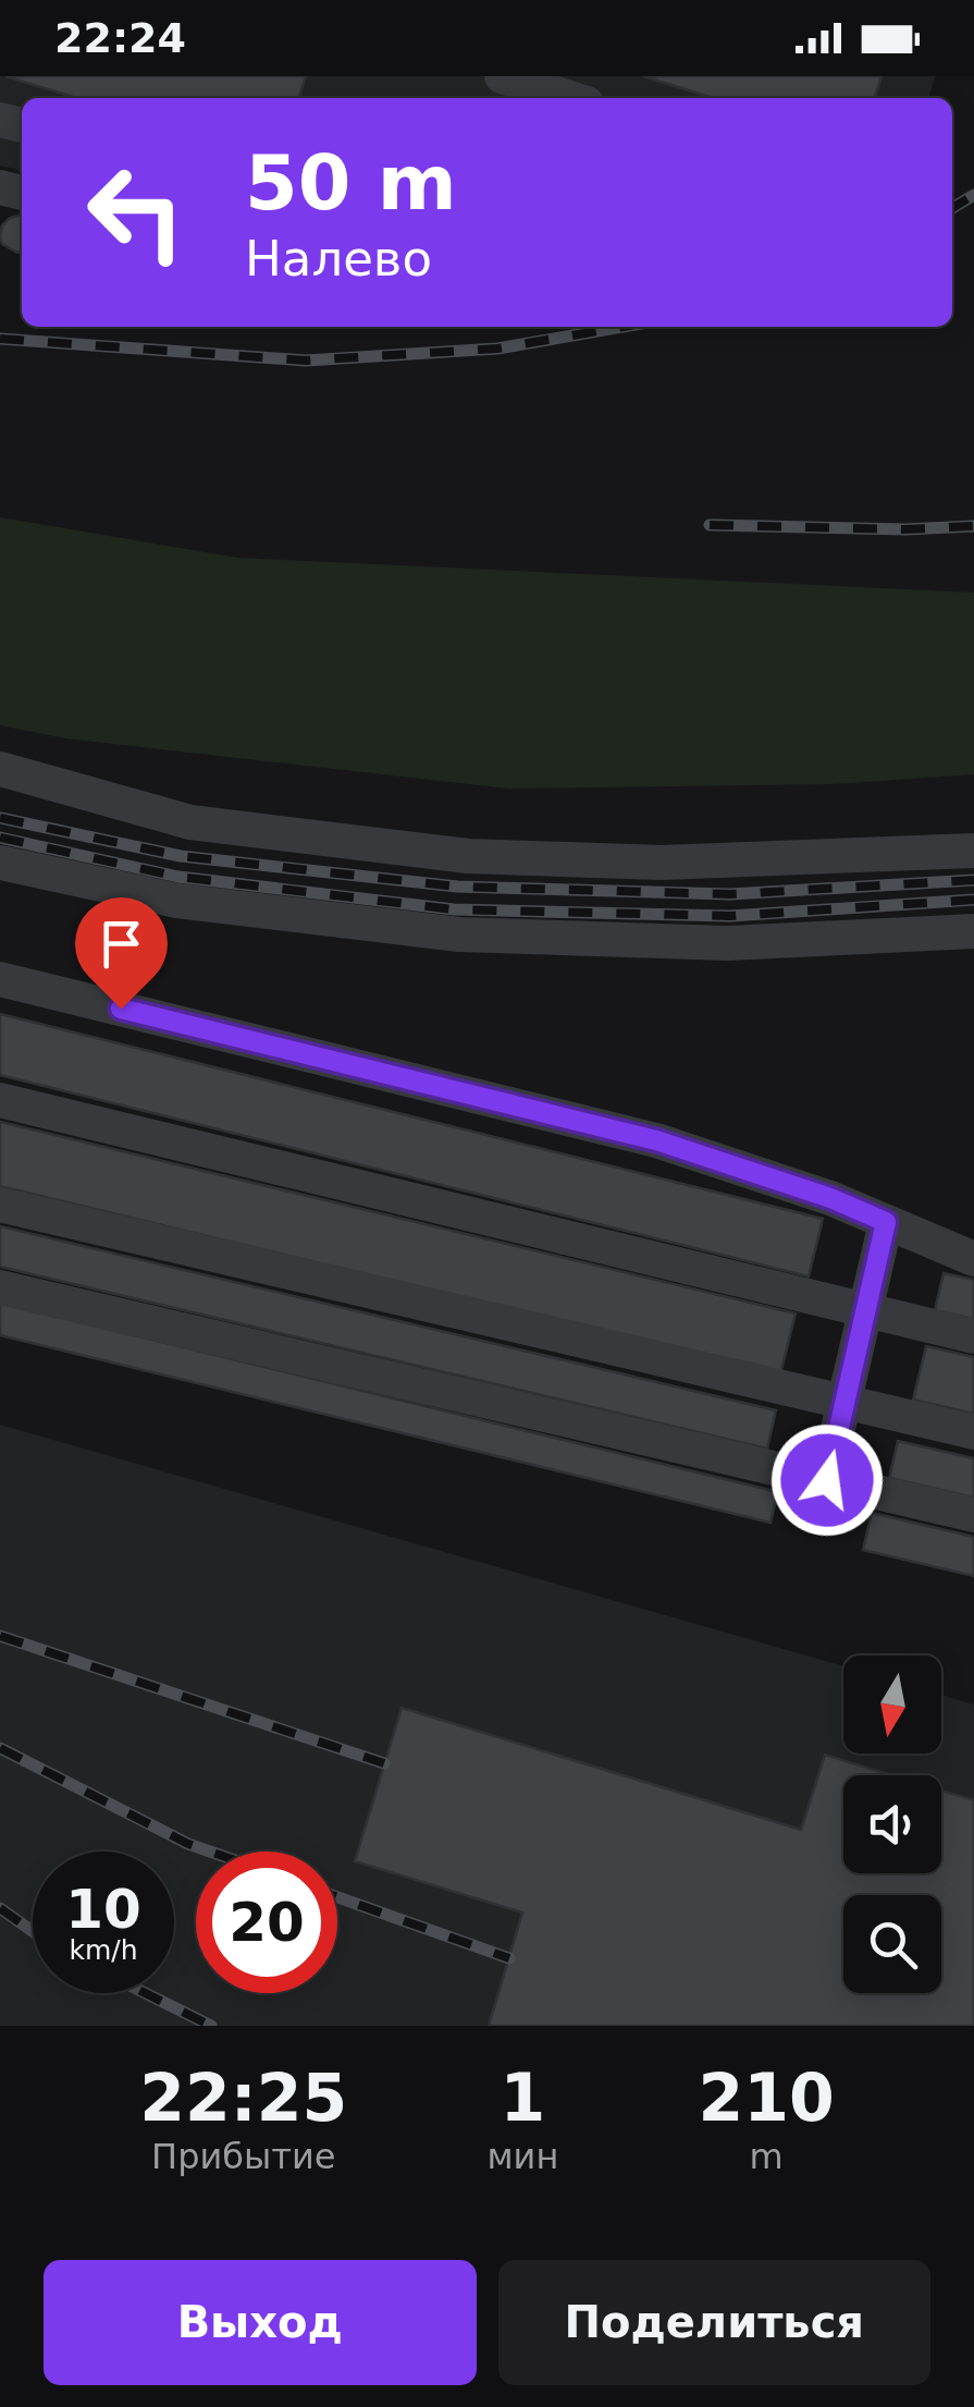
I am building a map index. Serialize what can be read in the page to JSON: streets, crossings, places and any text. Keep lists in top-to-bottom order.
{
  "north": "bottom",
  "page": {
    "status": "22:24",
    "turn": ["50 m", "Налево"],
    "speed": "10 km/h",
    "limit": "20",
    "eta": [
      "22:25",
      "Прибытие",
      "1",
      "мин",
      "210",
      "m"
    ],
    "buttons": ["Выход", "Поделиться"]
  }
}
